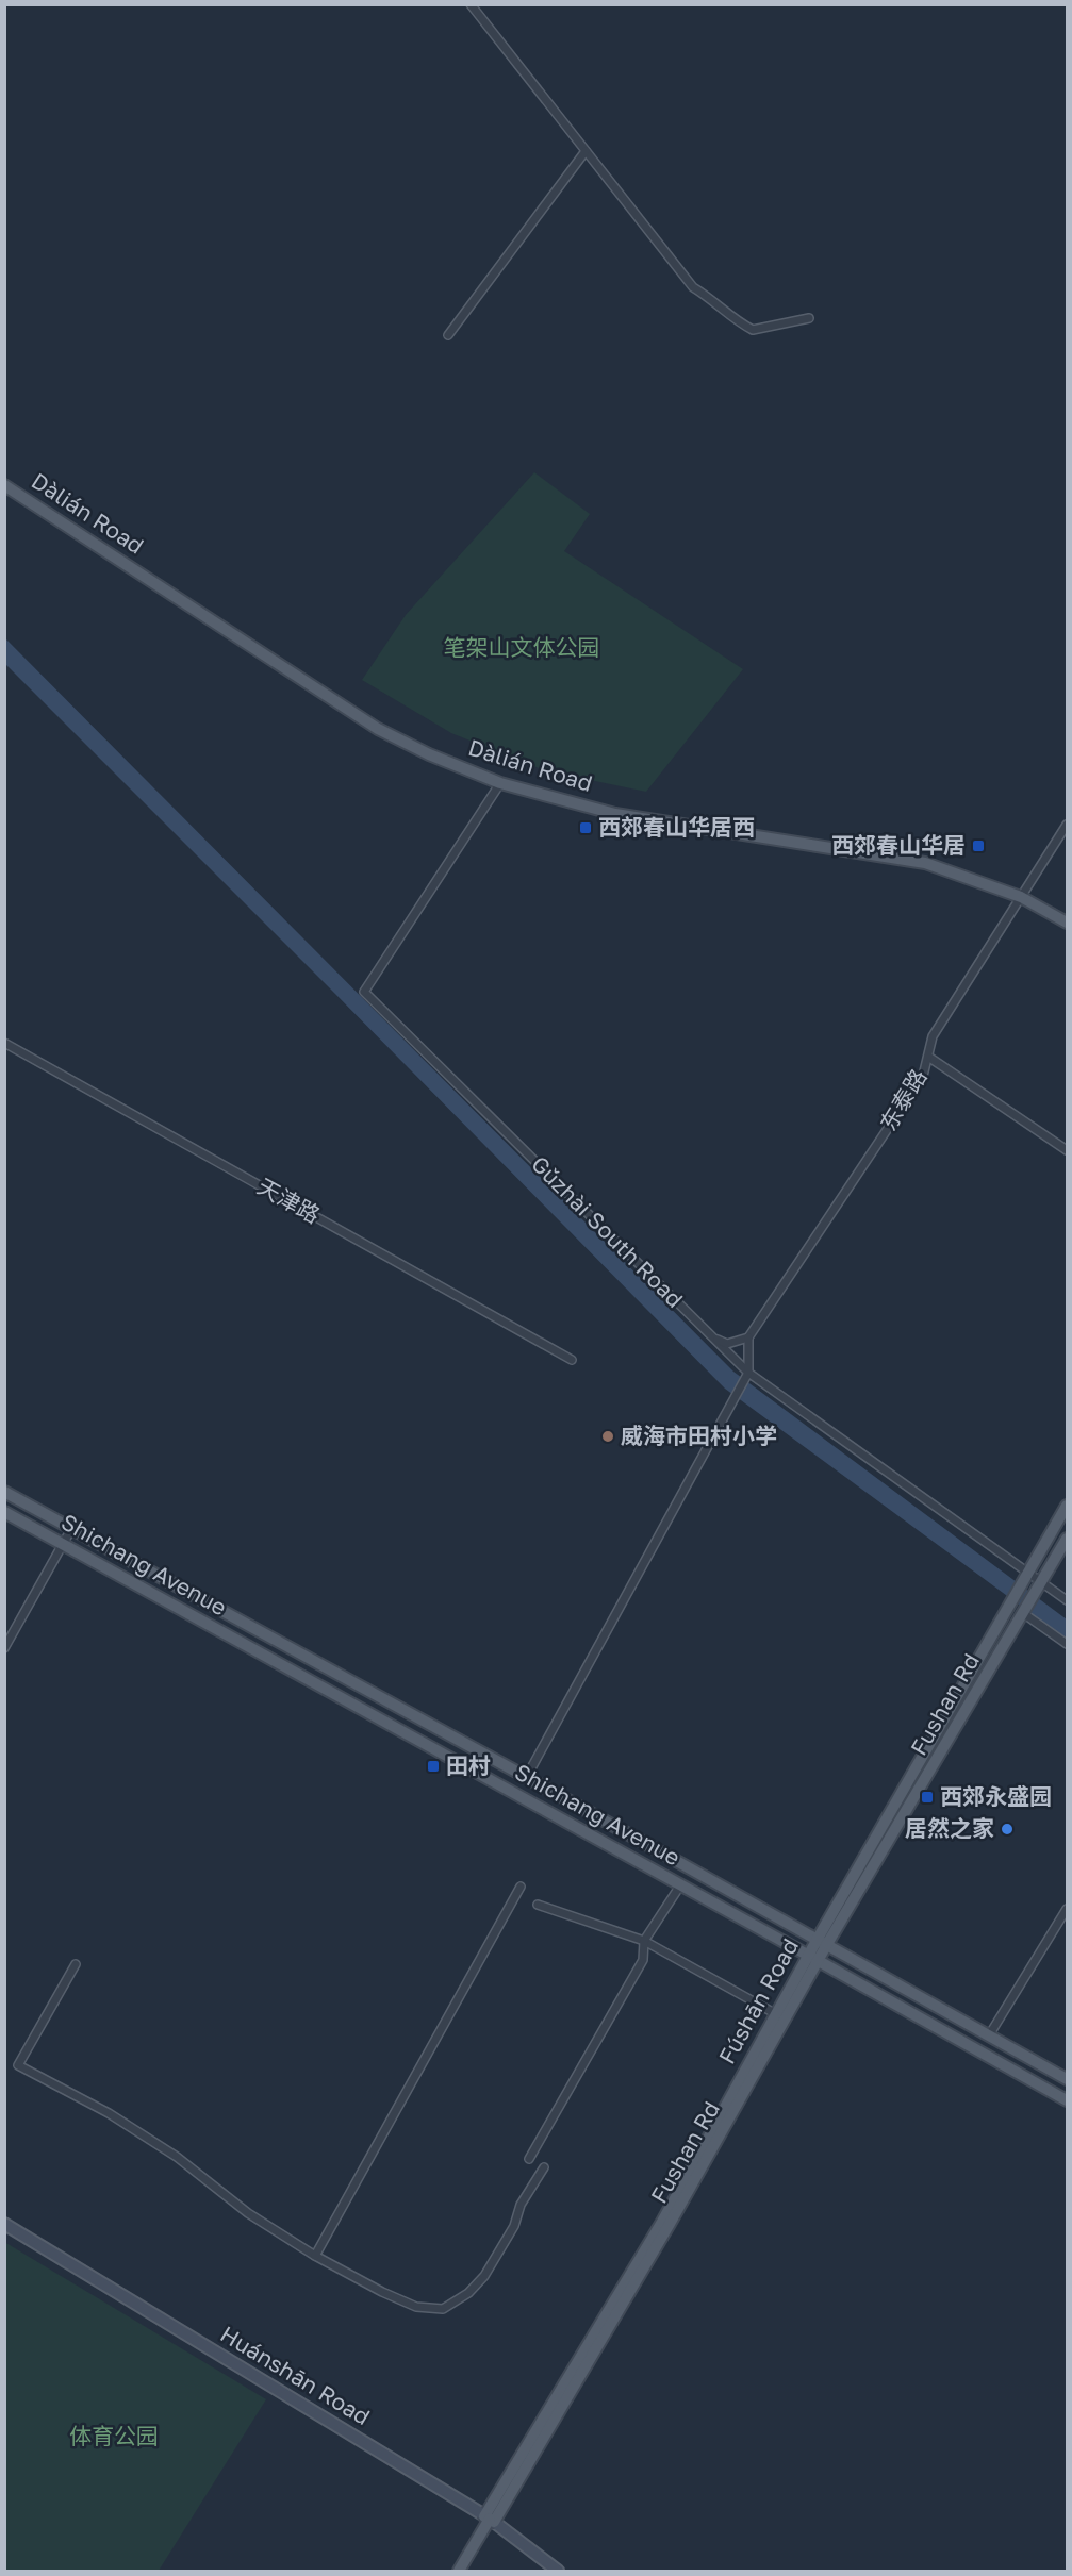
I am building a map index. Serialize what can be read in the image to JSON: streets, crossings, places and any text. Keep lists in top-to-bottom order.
{
  "streets": {
    "main road": [
      "Dàlián Road",
      "Shichang Avenue",
      "Fushan Rd",
      "Fúshān Road",
      "Huánshān Road"
    ],
    "street": ["东泰路", "天津路", "Gǔzhài South Road"]
  },
  "crossings": [
    ["Dàlián Road", "东泰路"],
    ["Dàlián Road", "Gǔzhài South Road"],
    ["Gǔzhài South Road", "Fushan Rd"],
    ["Gǔzhài South Road", "Fúshān Road"],
    ["Shichang Avenue", "Fushan Rd"],
    ["Shichang Avenue", "Fúshān Road"],
    ["Fushan Rd", "Fúshān Road"],
    ["Fushan Rd", "Huánshān Road"]
  ],
  "parks": ["笔架山文体公园", "体育公园"],
  "places": {
    "transit": [
      "西郊春山华居西",
      "西郊春山华居",
      "田村",
      "西郊永盛园"
    ],
    "other": ["威海市田村小学", "居然之家"]
  }
}
